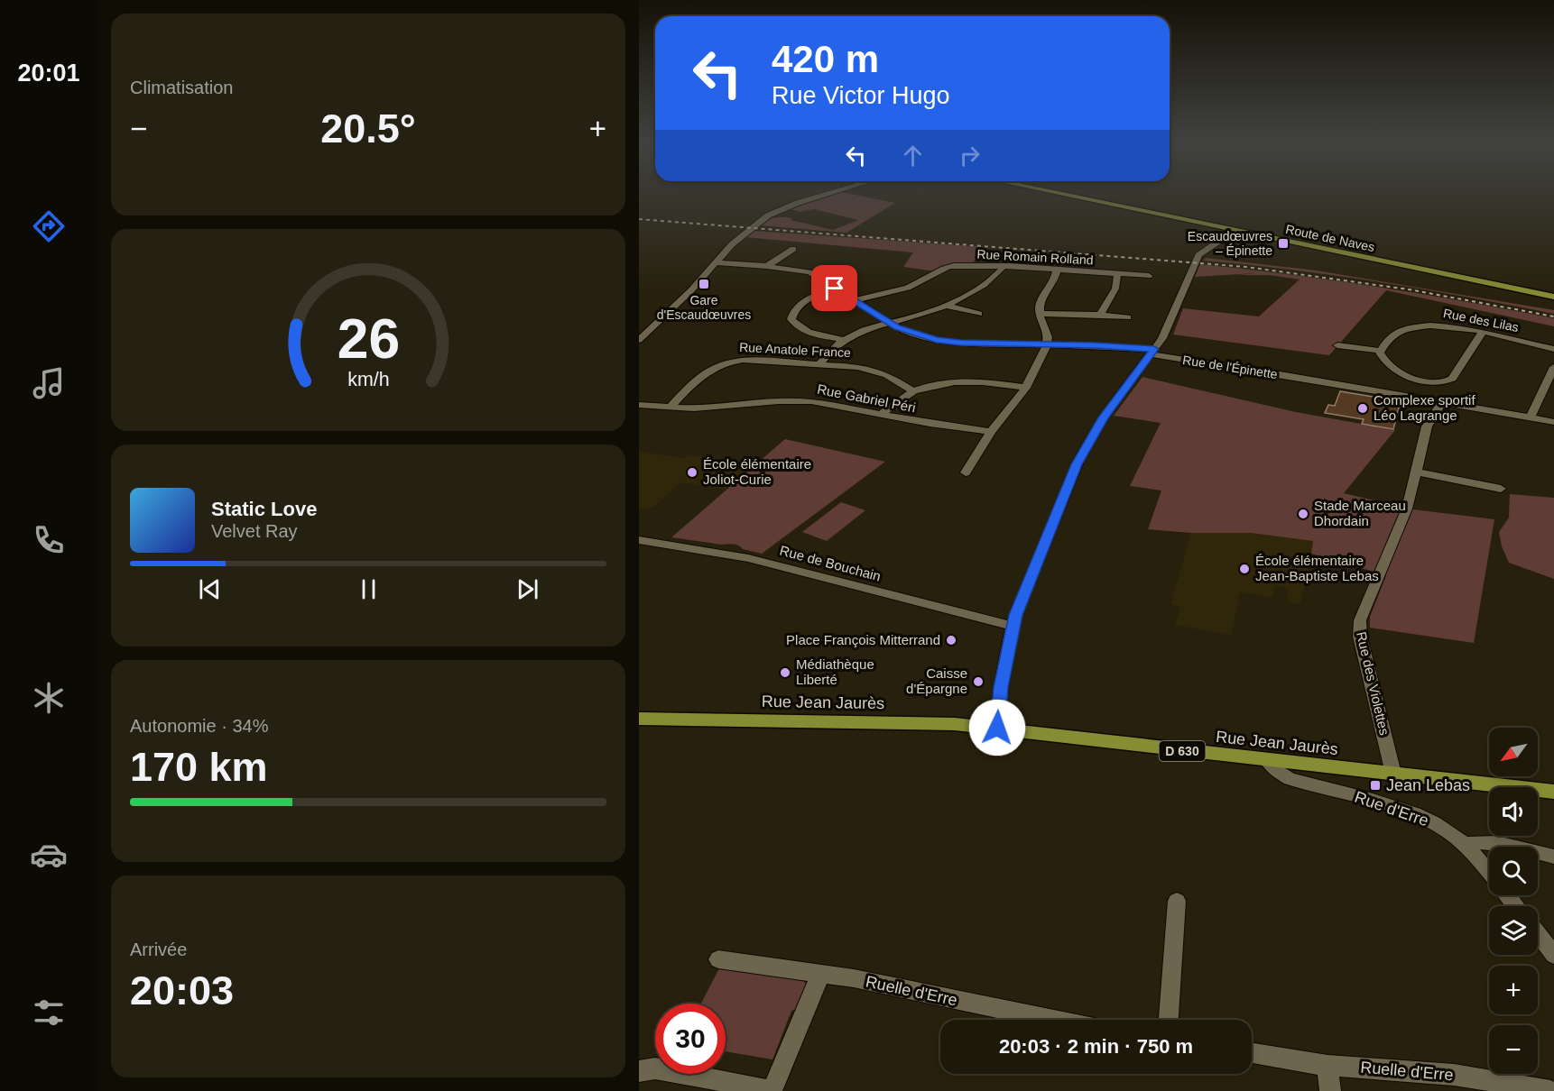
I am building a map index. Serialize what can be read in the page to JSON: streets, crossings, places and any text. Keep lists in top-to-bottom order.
{
  "streets": {
    "main road": ["Route de Naves", "Rue Jean Jaurès", "D 630"],
    "street": [
      "Rue Romain Rolland",
      "Rue des Lilas",
      "Rue Anatole France",
      "Rue de l'Épinette",
      "Rue Gabriel Péri",
      "Rue de Bouchain",
      "Rue des Violettes",
      "Rue d'Erre",
      "Ruelle d'Erre"
    ]
  },
  "crossings": [
    ["Rue Romain Rolland", "Rue de l'Épinette"],
    ["Rue Anatole France", "Rue Gabriel Péri"],
    ["Rue de l'Épinette", "Rue des Violettes"],
    ["Rue des Violettes", "Rue Jean Jaurès"],
    ["Rue Jean Jaurès", "Rue d'Erre"]
  ],
  "places": {
    "transit": ["Escaudœuvres – Épinette", "Gare d'Escaudœuvres", "Jean Lebas"],
    "other": [
      "Complexe sportif Léo Lagrange",
      "École élémentaire Joliot-Curie",
      "Stade Marceau Dhordain",
      "École élémentaire Jean-Baptiste Lebas",
      "Place François Mitterrand",
      "Médiathèque Liberté",
      "Caisse d'Épargne"
    ]
  },
  "north": "bottom left",
  "page": {
    "tabs": "20:01",
    "tile": [
      "Climatisation",
      ["Autonomie · 34%", "170 km"],
      ["Arrivée", "20:03"]
    ],
    "turn": ["420 m", "Rue Victor Hugo"],
    "heat": ["−", "20.5°", "+"],
    "song": ["Static Love", "Velvet Ray"],
    "map_buttons": ["+", "−"],
    "limit": "30",
    "trip": "20:03 · 2 min · 750 m",
    "gauge": ["26", "km/h"]
  }
}
